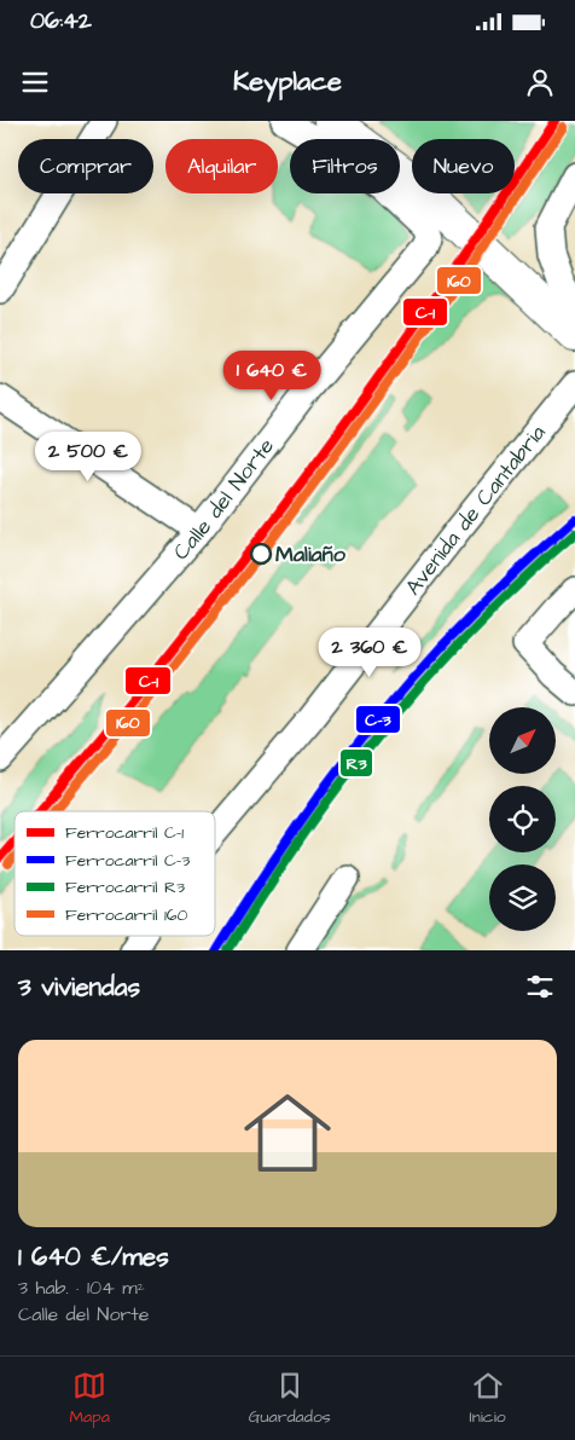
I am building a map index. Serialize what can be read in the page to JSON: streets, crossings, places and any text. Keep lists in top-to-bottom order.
{
  "streets": {
    "street": ["Calle del Norte", "Avenida de Cantabria"]
  },
  "places": ["Maliaño"],
  "lines": [
    "rail line C-1",
    "rail line 160",
    "rail line C-3",
    "rail line R3"
  ],
  "legend": [
    "Ferrocarril C-1",
    "Ferrocarril C-3",
    "Ferrocarril R3",
    "Ferrocarril 160"
  ],
  "north": "top right",
  "page": {
    "status": "06:42",
    "header": "Keyplace",
    "chip": [
      "Comprar",
      "Alquilar",
      "Filtros",
      "Nuevo"
    ],
    "price": ["1 640 €", "2 500 €", "2 360 €"],
    "heading": "3 viviendas",
    "list": [
      {
        "name": "1 640 €/mes",
        "note": "3 hab. · 104 m² · Calle del Norte"
      }
    ],
    "tabs": ["Mapa", "Guardados", "Inicio"]
  }
}
